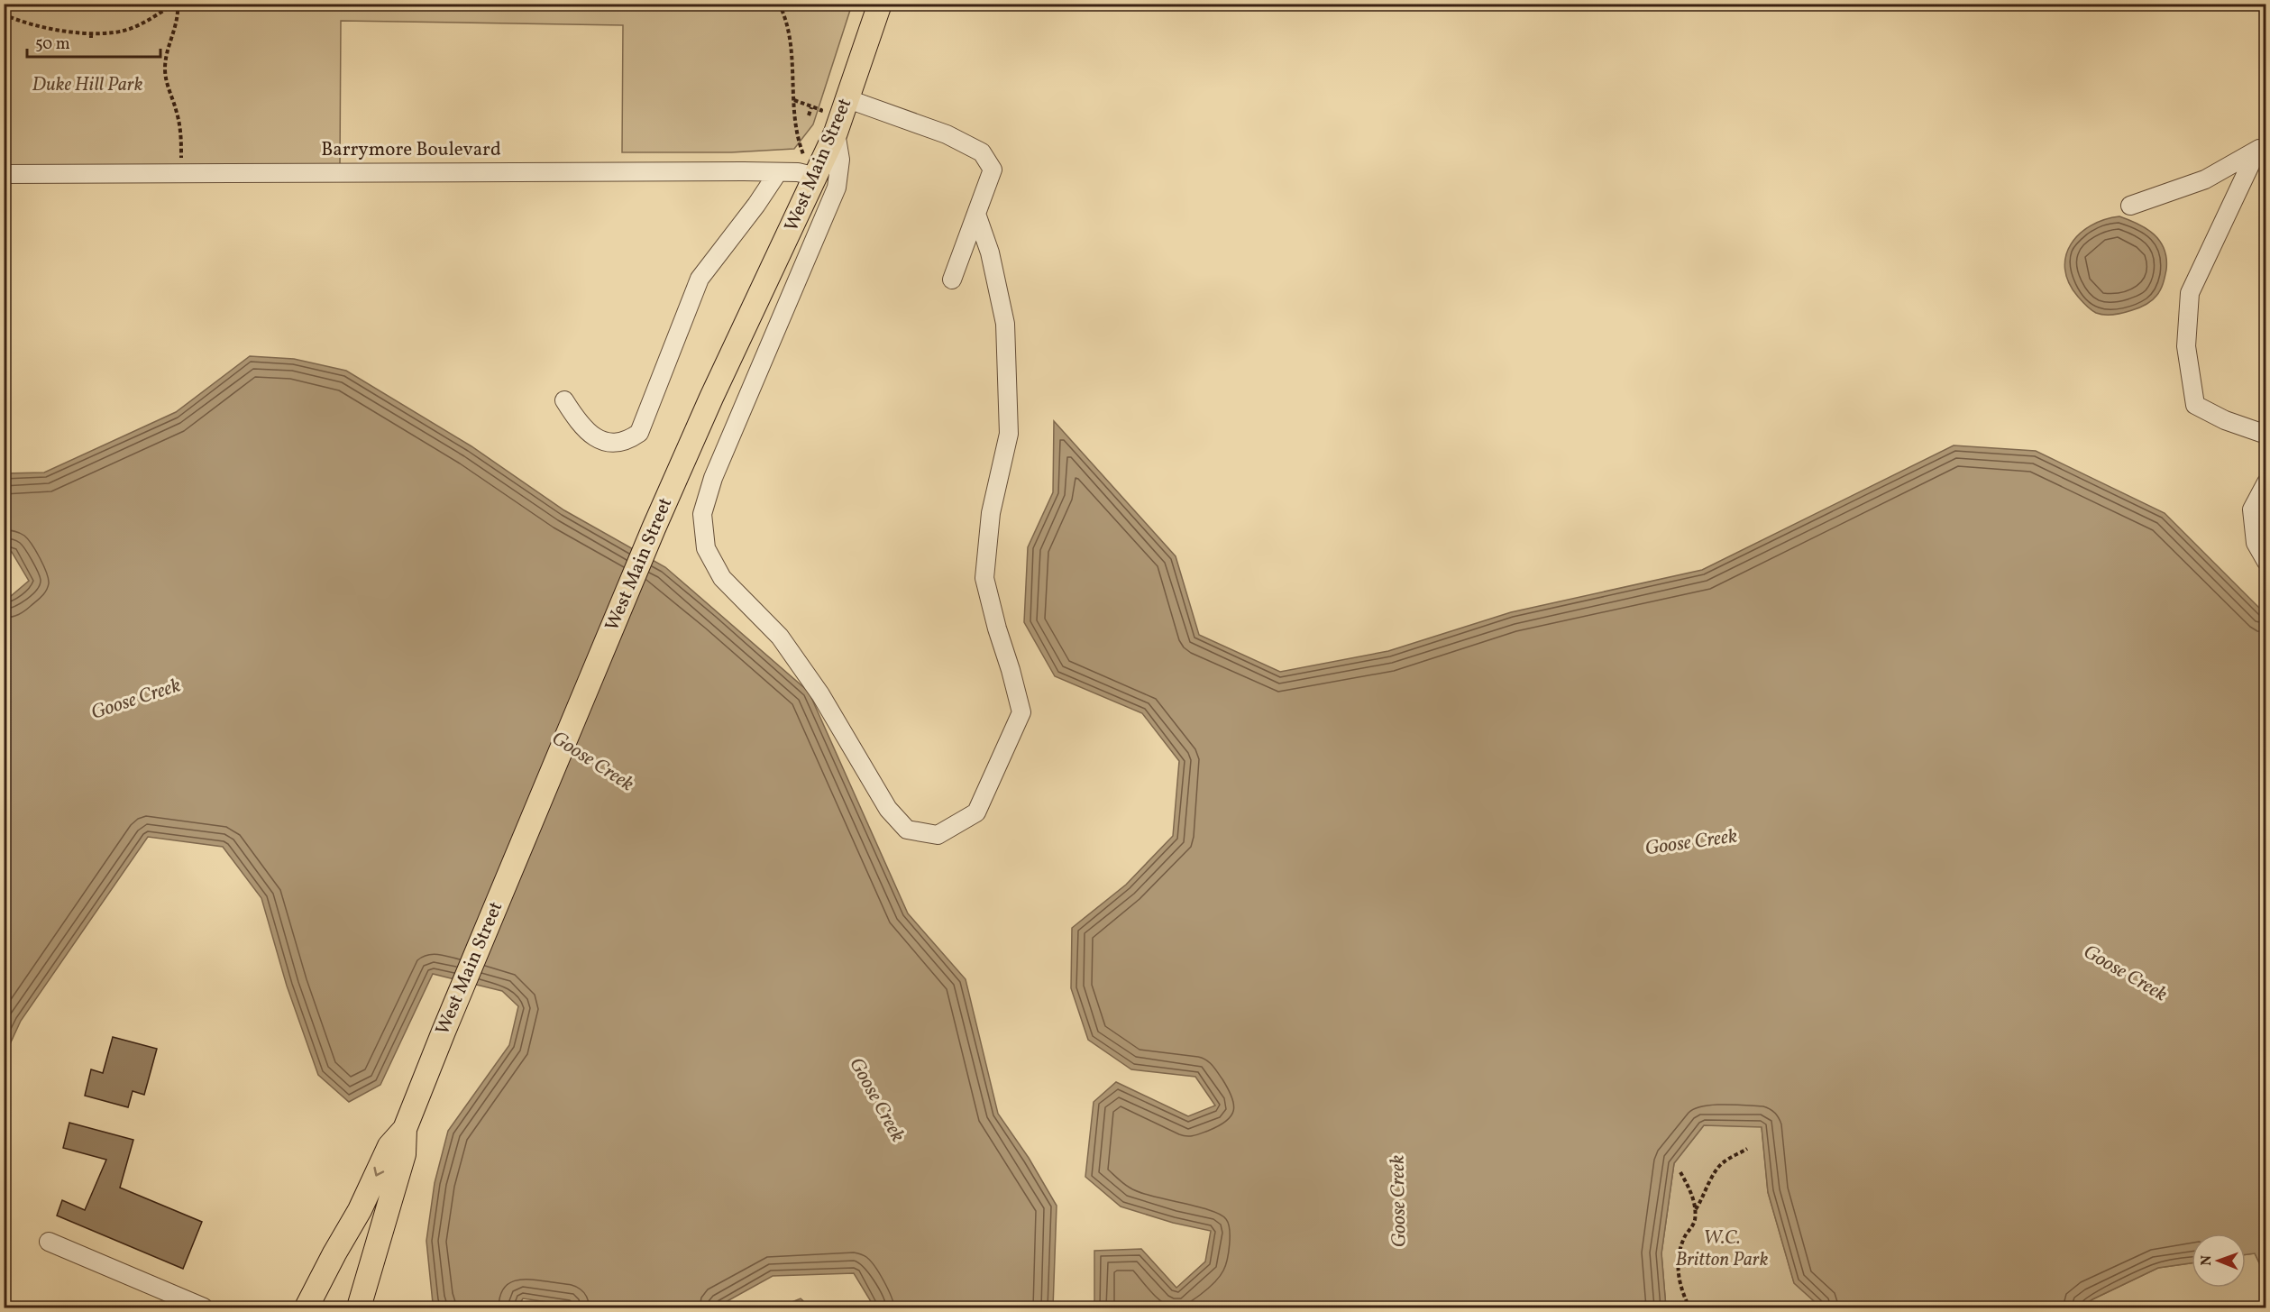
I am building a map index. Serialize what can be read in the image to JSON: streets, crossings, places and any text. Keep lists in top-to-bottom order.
{
  "streets": {
    "main road": ["West Main Street"],
    "street": ["Barrymore Boulevard"]
  },
  "crossings": [
    ["Barrymore Boulevard", "West Main Street"]
  ],
  "water": ["Goose Creek"],
  "parks": ["Duke Hill Park", "W.C. Britton Park"],
  "scale_bar": "50 m",
  "north": "left"
}
